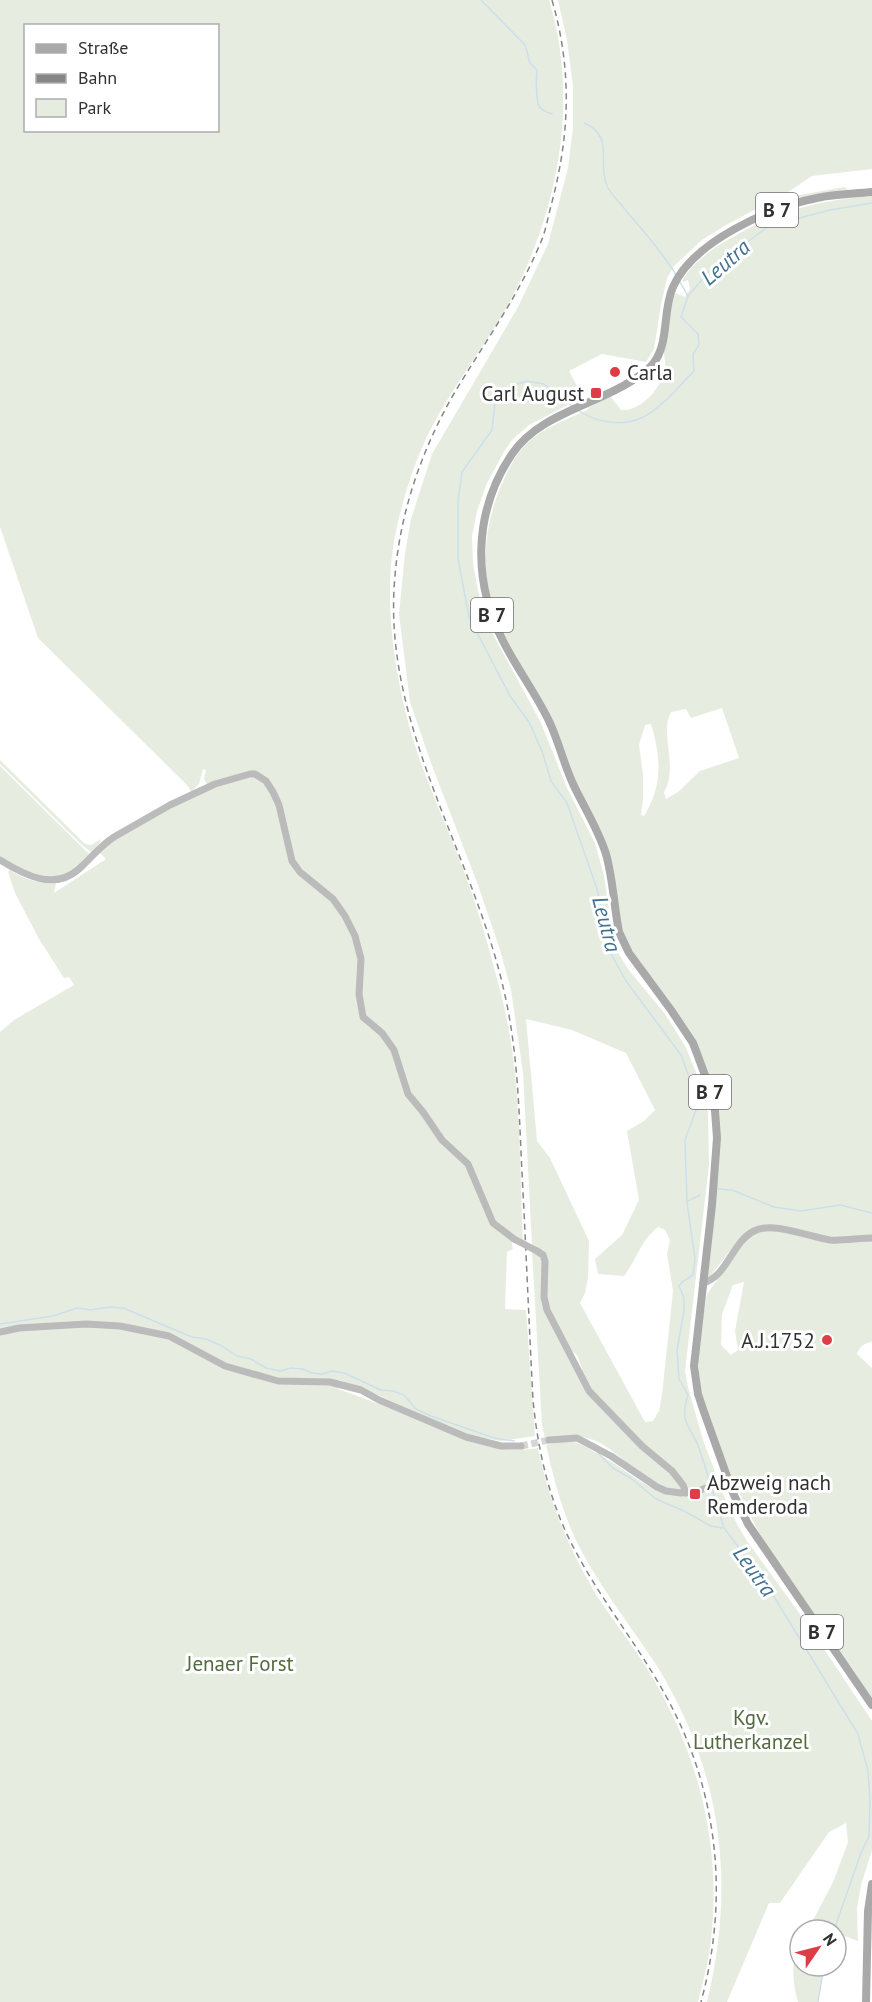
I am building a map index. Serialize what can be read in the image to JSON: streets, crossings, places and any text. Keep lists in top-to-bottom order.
{
  "streets": {
    "main road": ["B 7"]
  },
  "water": ["Leutra"],
  "parks": ["Jenaer Forst", "Kgv. Lutherkanzel"],
  "places": {
    "other": ["Carla", "A.J.1752"],
    "transit": ["Carl August", "Abzweig nach Remderoda"]
  },
  "legend": ["Straße", "Bahn", "Park"],
  "north": "top right"
}
